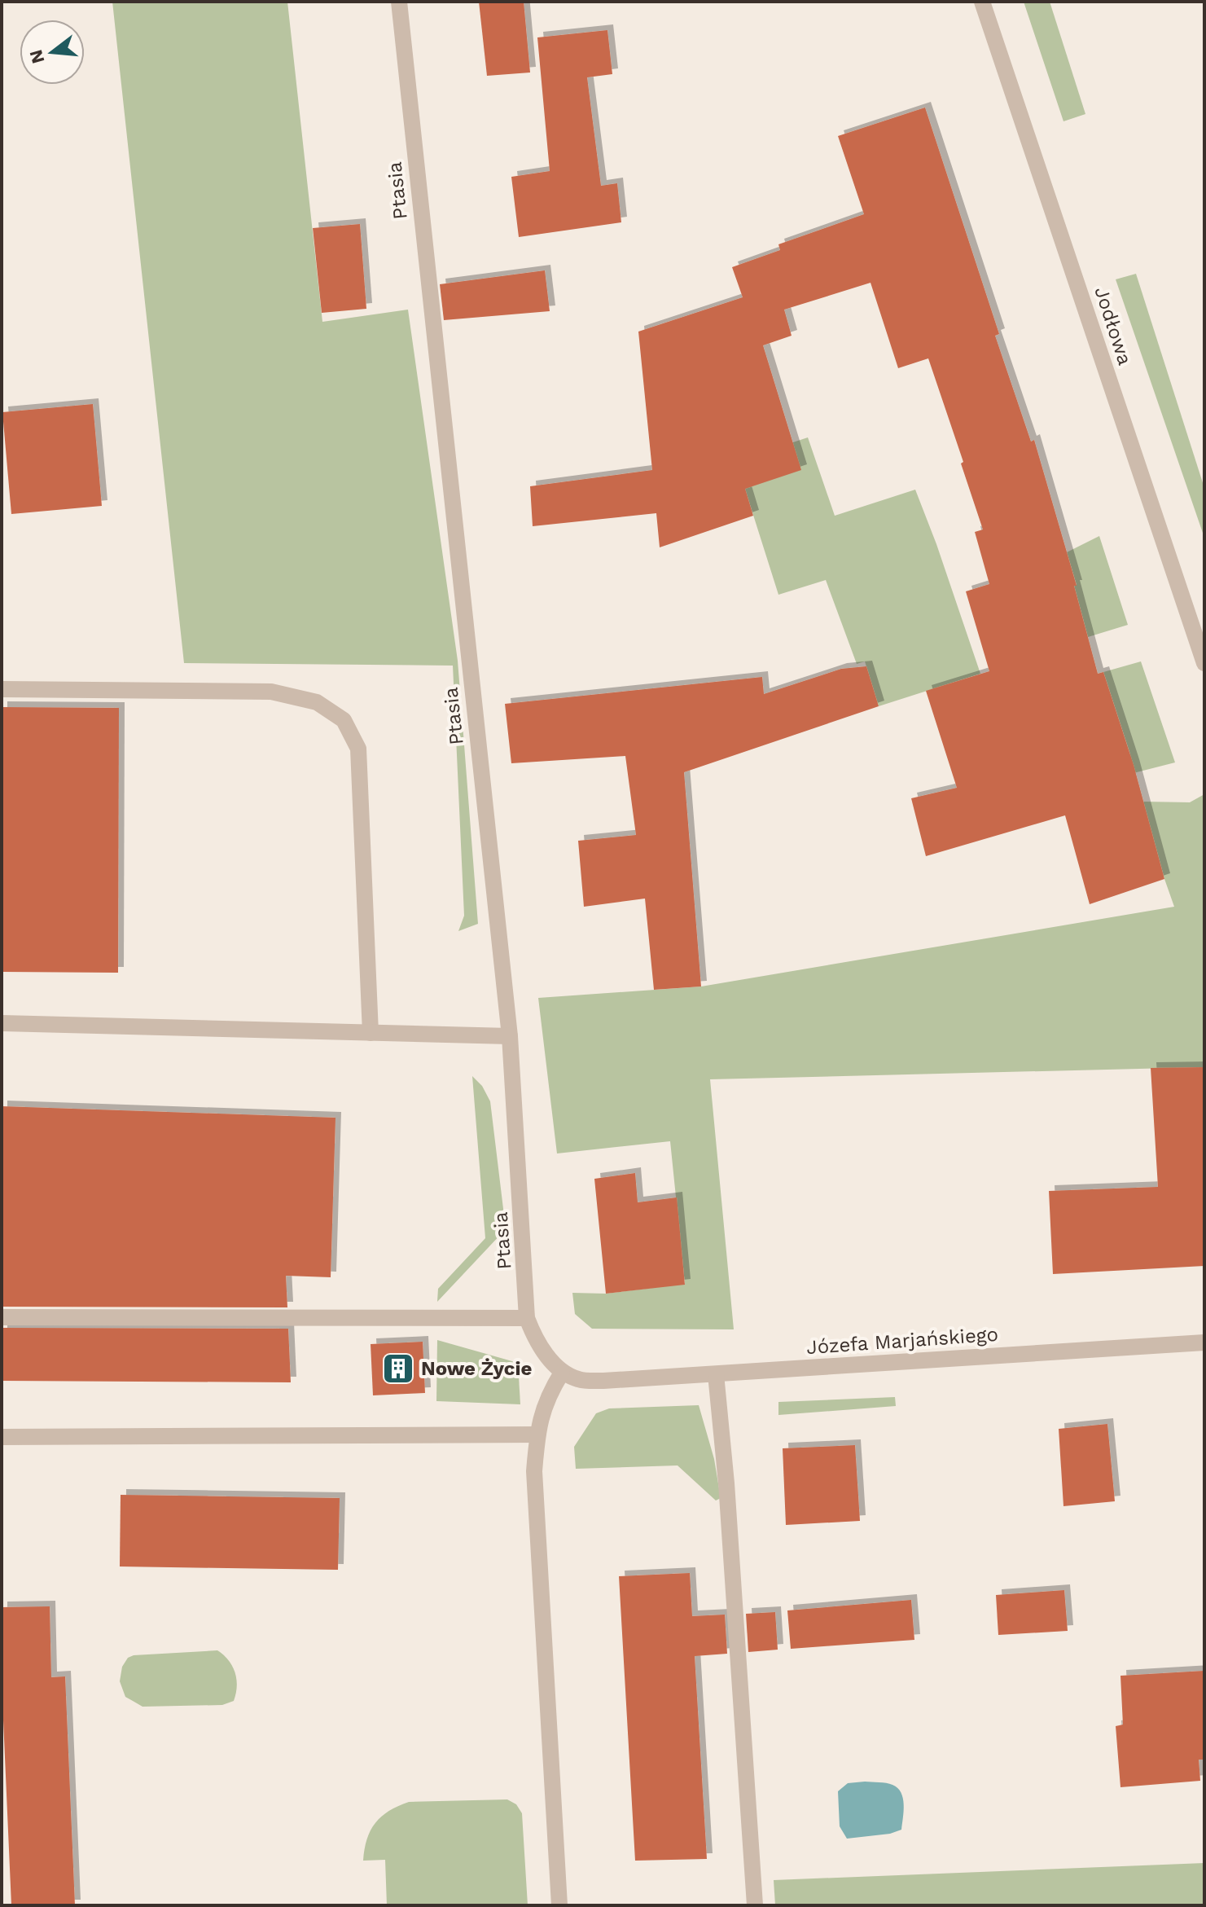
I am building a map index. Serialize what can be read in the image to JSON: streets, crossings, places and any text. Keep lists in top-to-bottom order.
{
  "streets": {
    "street": ["Ptasia", "Jodłowa", "Józefa Marjańskiego"]
  },
  "crossings": [
    ["Ptasia", "Józefa Marjańskiego"]
  ],
  "places": {
    "building": ["Nowe Życie"]
  },
  "north": "left"
}
